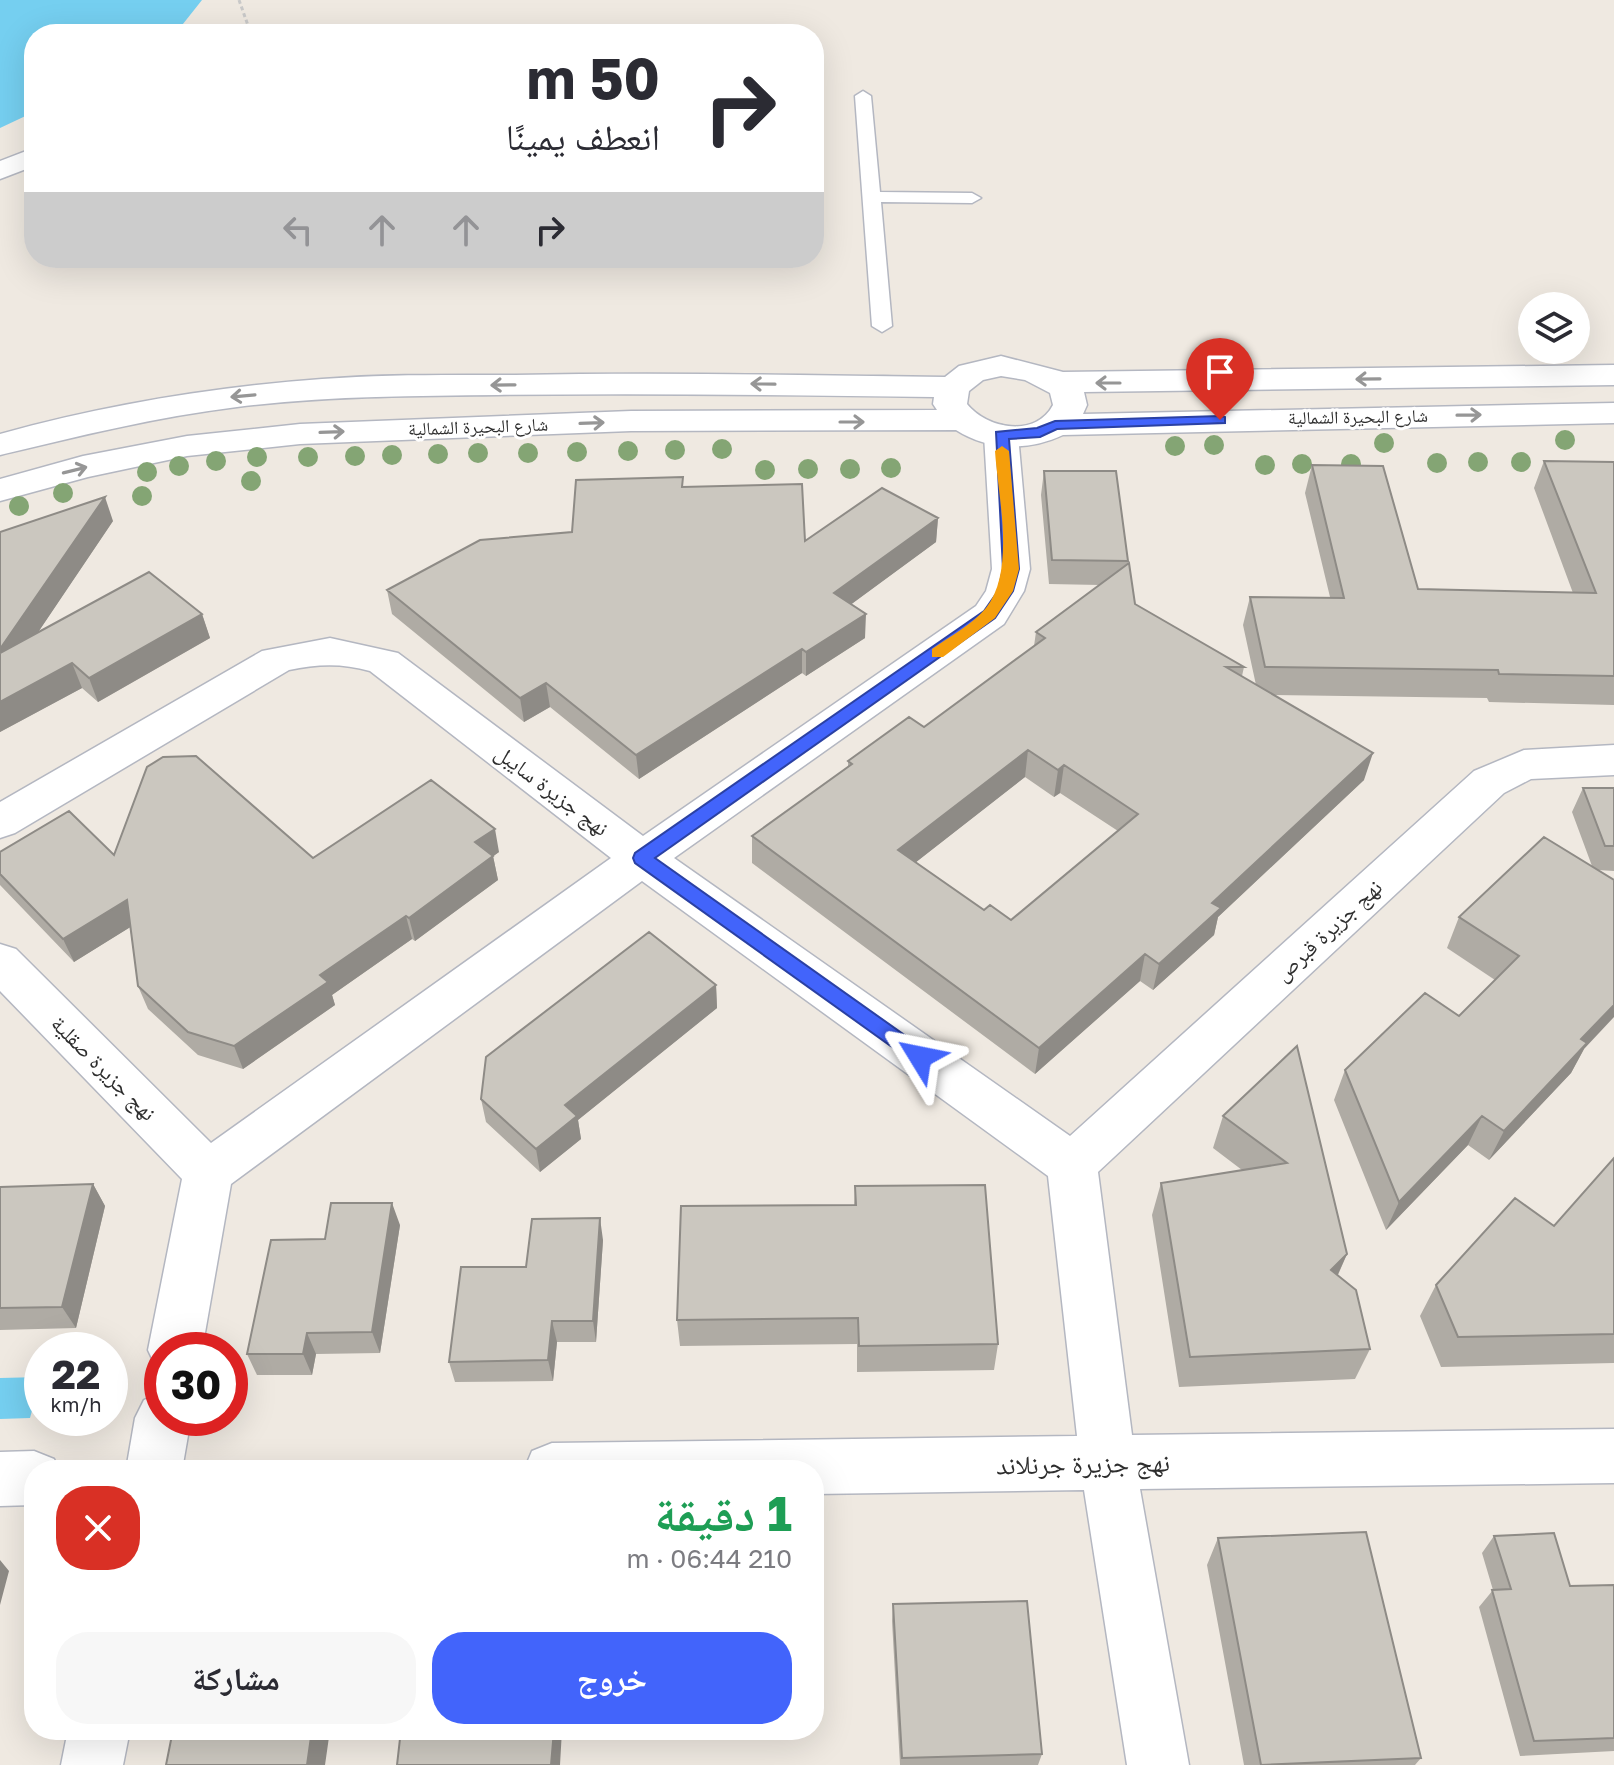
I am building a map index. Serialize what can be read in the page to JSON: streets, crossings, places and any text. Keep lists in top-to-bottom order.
{
  "streets": {
    "street": [
      "شارع البحيرة الشمالية",
      "نهج جزيرة سايبل",
      "نهج جزيرة قبرص",
      "نهج جزيرة صقلية",
      "نهج جزيرة جرنلاند"
    ]
  },
  "crossings": [
    ["نهج جزيرة سايبل", "نهج جزيرة قبرص"]
  ],
  "page": {
    "turn": ["50 m", "انعطف يمينًا"],
    "speed": "22 km/h",
    "limit": "30",
    "heading": ["1 دقيقة", "210 m · 06:44"],
    "buttons": ["خروج", "مشاركة"]
  }
}
